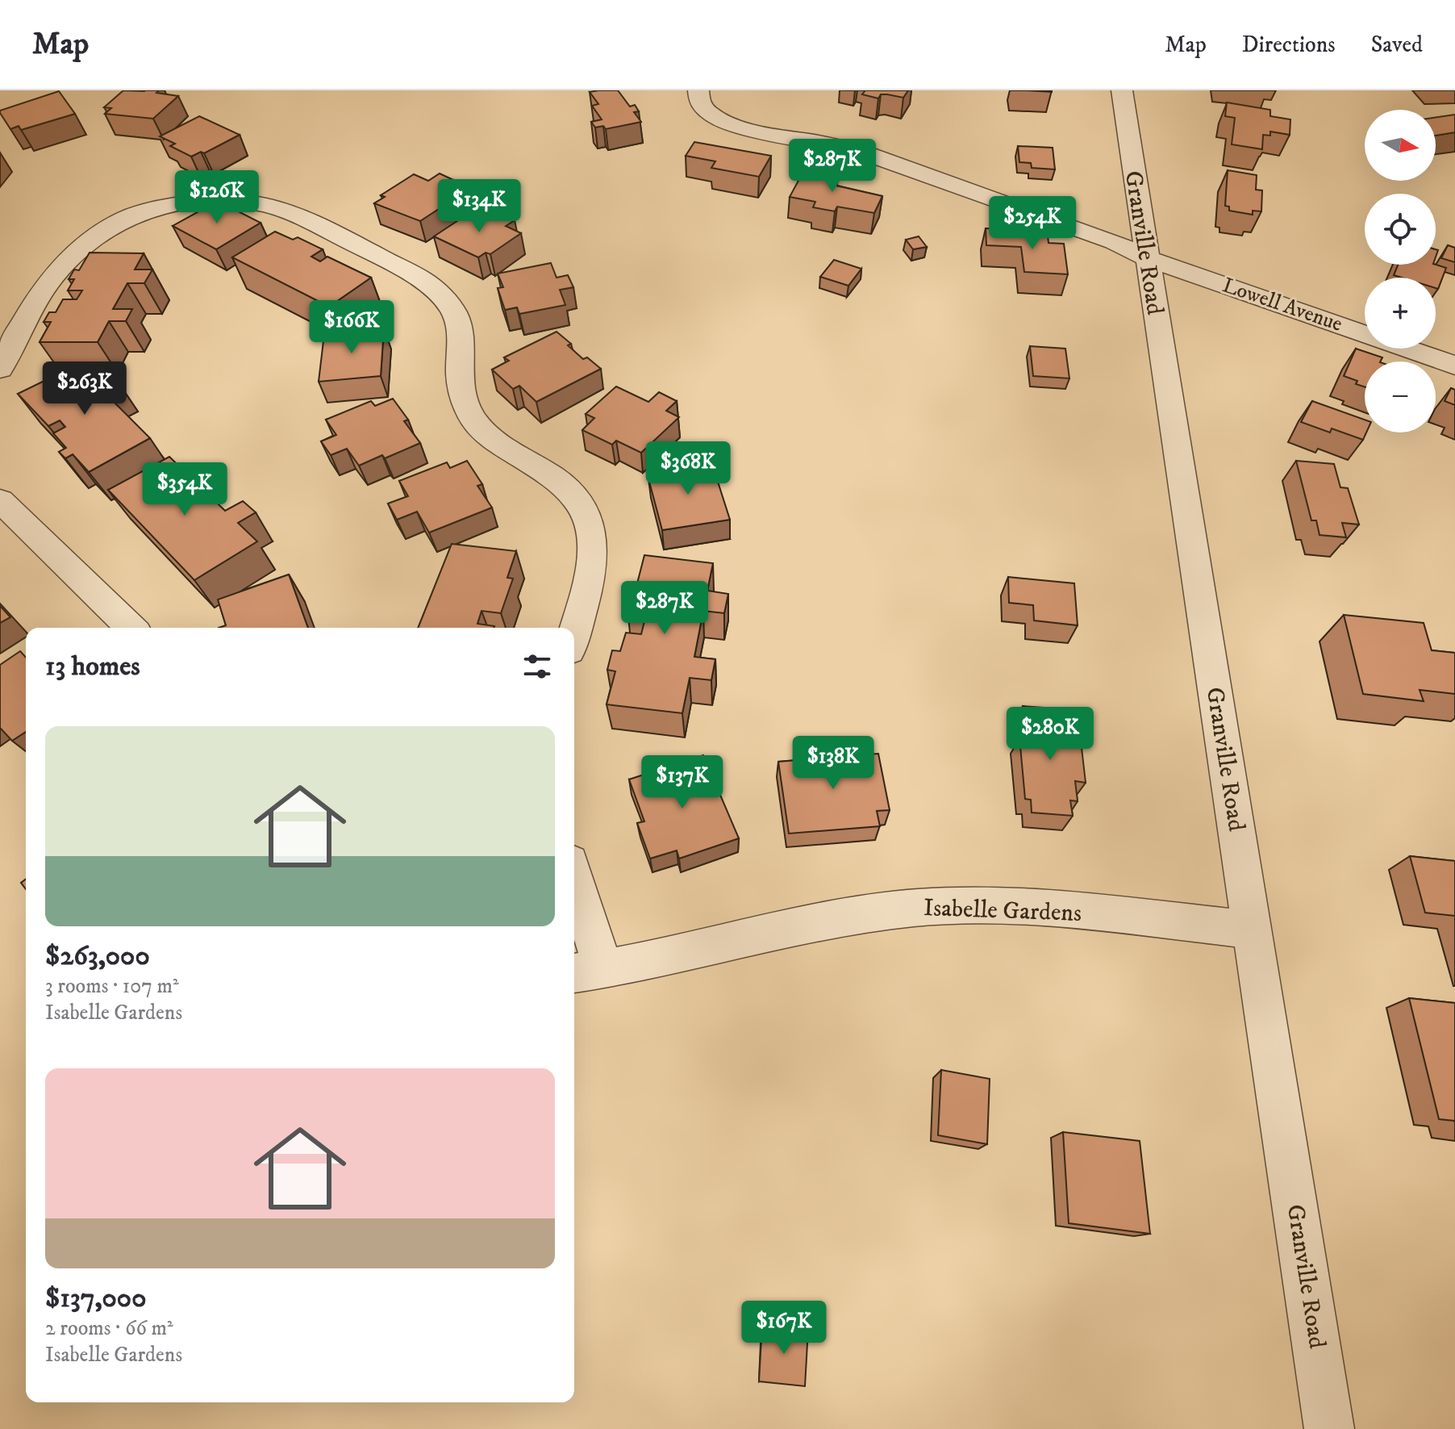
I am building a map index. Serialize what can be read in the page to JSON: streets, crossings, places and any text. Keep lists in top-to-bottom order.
{
  "streets": {
    "street": ["Granville Road", "Lowell Avenue", "Isabelle Gardens"]
  },
  "crossings": [
    ["Granville Road", "Lowell Avenue"],
    ["Granville Road", "Isabelle Gardens"]
  ],
  "north": "right",
  "page": {
    "header": "Map",
    "nav": ["Map", "Directions", "Saved"],
    "map_buttons": ["+", "−"],
    "price": [
      "$287K",
      "$126K",
      "$134K",
      "$254K",
      "$166K",
      "$263K",
      "$368K",
      "$354K",
      "$287K",
      "$280K",
      "$138K",
      "$137K",
      "$167K"
    ],
    "heading": "13 homes",
    "list": [
      {
        "name": "$263,000",
        "note": "3 rooms · 107 m² · Isabelle Gardens"
      },
      {
        "name": "$137,000",
        "note": "2 rooms · 66 m² · Isabelle Gardens"
      }
    ]
  }
}
